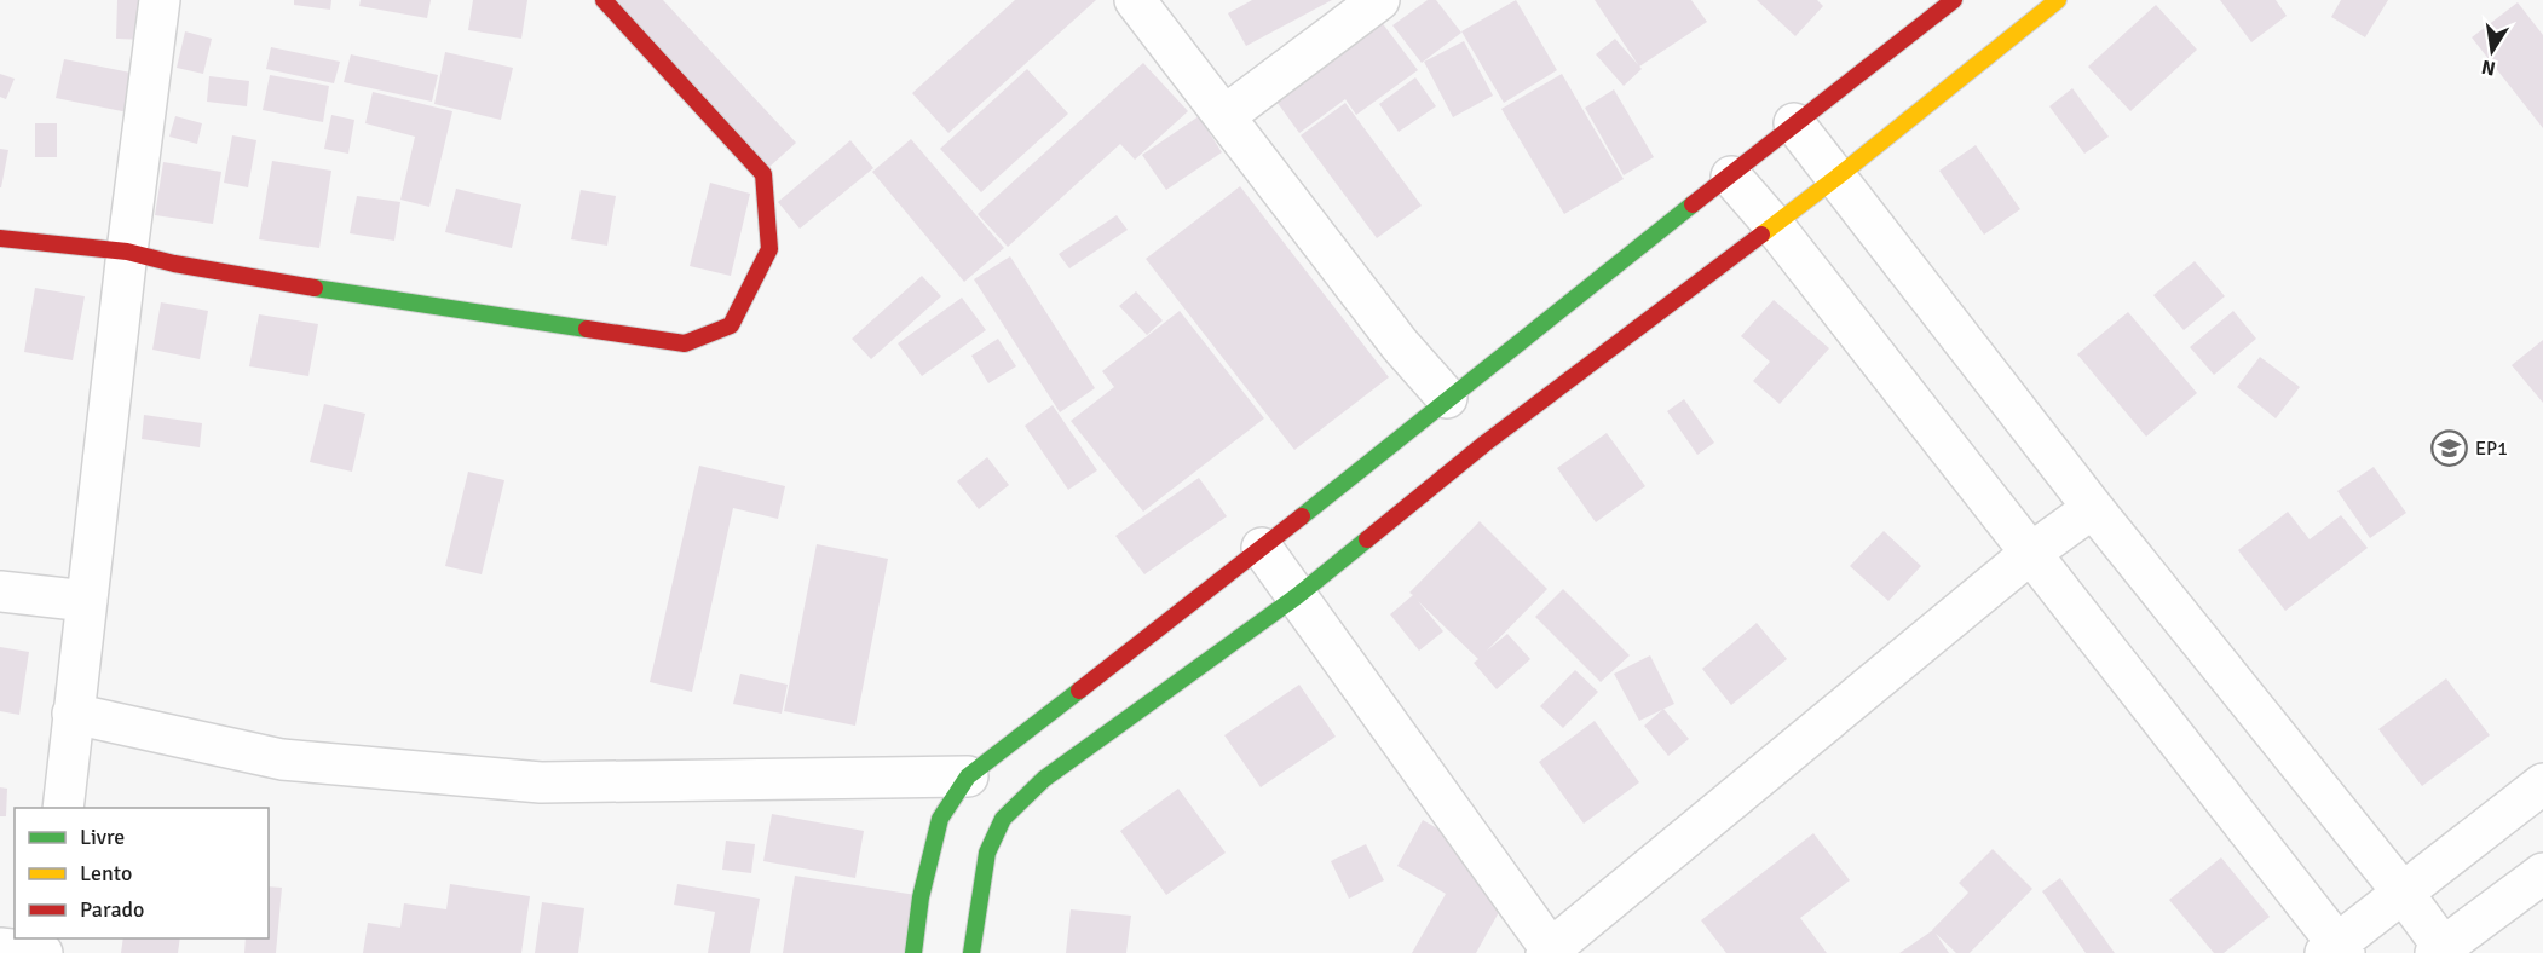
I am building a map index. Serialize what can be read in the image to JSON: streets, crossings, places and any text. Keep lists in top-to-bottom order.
{
  "places": {
    "school or university": ["EP1"]
  },
  "legend": ["Livre", "Lento", "Parado"],
  "north": "bottom"
}
